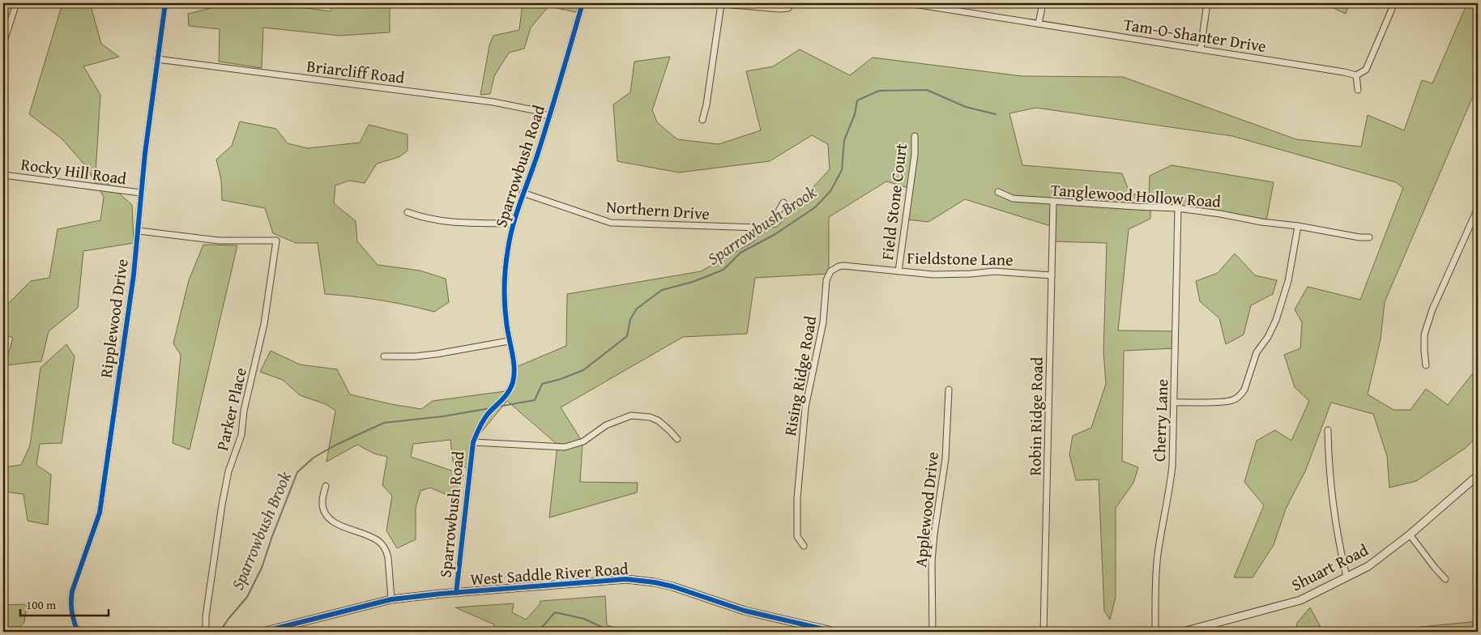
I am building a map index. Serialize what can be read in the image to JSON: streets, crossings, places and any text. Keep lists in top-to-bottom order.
{
  "streets": {
    "street": [
      "Tam-O-Shanter Drive",
      "Briarcliff Road",
      "Sparrowbush Road",
      "Rocky Hill Road",
      "Tanglewood Hollow Road",
      "Field Stone Court",
      "Northern Drive",
      "Fieldstone Lane",
      "Ripplewood Drive",
      "Rising Ridge Road",
      "Parker Place",
      "Robin Ridge Road",
      "Cherry Lane",
      "Applewood Drive",
      "Shuart Road",
      "West Saddle River Road"
    ]
  },
  "crossings": [
    ["Briarcliff Road", "Sparrowbush Road"],
    ["Briarcliff Road", "Ripplewood Drive"],
    ["Sparrowbush Road", "Northern Drive"],
    ["Sparrowbush Road", "West Saddle River Road"],
    ["Rocky Hill Road", "Ripplewood Drive"],
    ["Tanglewood Hollow Road", "Robin Ridge Road"],
    ["Tanglewood Hollow Road", "Cherry Lane"],
    ["Field Stone Court", "Fieldstone Lane"],
    ["Fieldstone Lane", "Rising Ridge Road"],
    ["Fieldstone Lane", "Robin Ridge Road"],
    ["Ripplewood Drive", "Parker Place"]
  ],
  "water": ["Sparrowbush Brook"],
  "scale_bar": "100 m"
}
